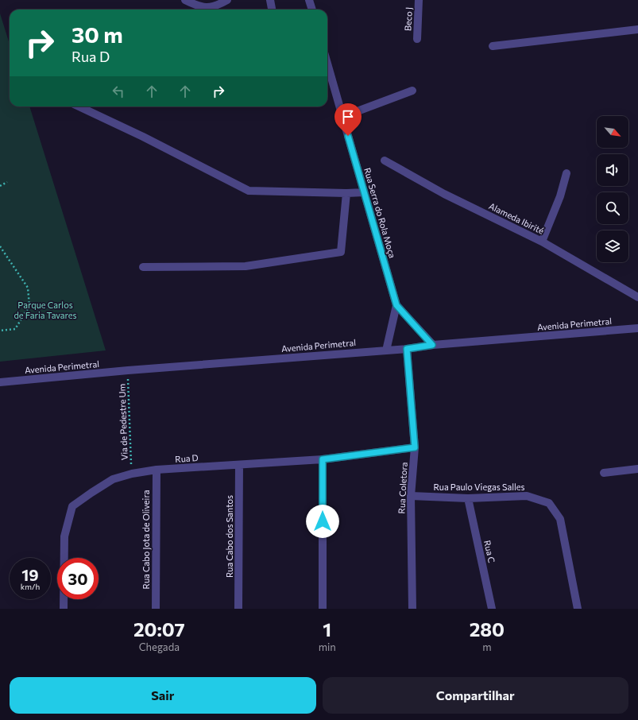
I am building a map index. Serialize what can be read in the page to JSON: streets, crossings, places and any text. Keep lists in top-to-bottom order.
{
  "streets": {
    "street": [
      "Beco J",
      "Rua Serra do Rola Moça",
      "Alameda Ibirité",
      "Avenida Perimetral",
      "Rua D",
      "Rua Paulo Viegas Salles",
      "Rua Coletora",
      "Rua Cabo dos Santos",
      "Rua Cabo Jota de Oliveira",
      "Rua C"
    ],
    "path": ["Via de Pedestre Um"]
  },
  "crossings": [
    ["Rua Serra do Rola Moça", "Avenida Perimetral"],
    ["Avenida Perimetral", "Via de Pedestre Um"],
    ["Avenida Perimetral", "Rua Coletora"],
    ["Via de Pedestre Um", "Rua D"],
    ["Rua D", "Rua Coletora"],
    ["Rua D", "Rua Cabo dos Santos"],
    ["Rua D", "Rua Cabo Jota de Oliveira"],
    ["Rua Paulo Viegas Salles", "Rua Coletora"],
    ["Rua Paulo Viegas Salles", "Rua C"]
  ],
  "parks": ["Parque Carlos de Faria Tavares"],
  "north": "bottom right",
  "page": {
    "turn": ["30 m", "Rua D"],
    "speed": "19 km/h",
    "limit": "30",
    "eta": [
      "20:07",
      "Chegada",
      "1",
      "min",
      "280",
      "m"
    ],
    "buttons": ["Sair", "Compartilhar"]
  }
}
